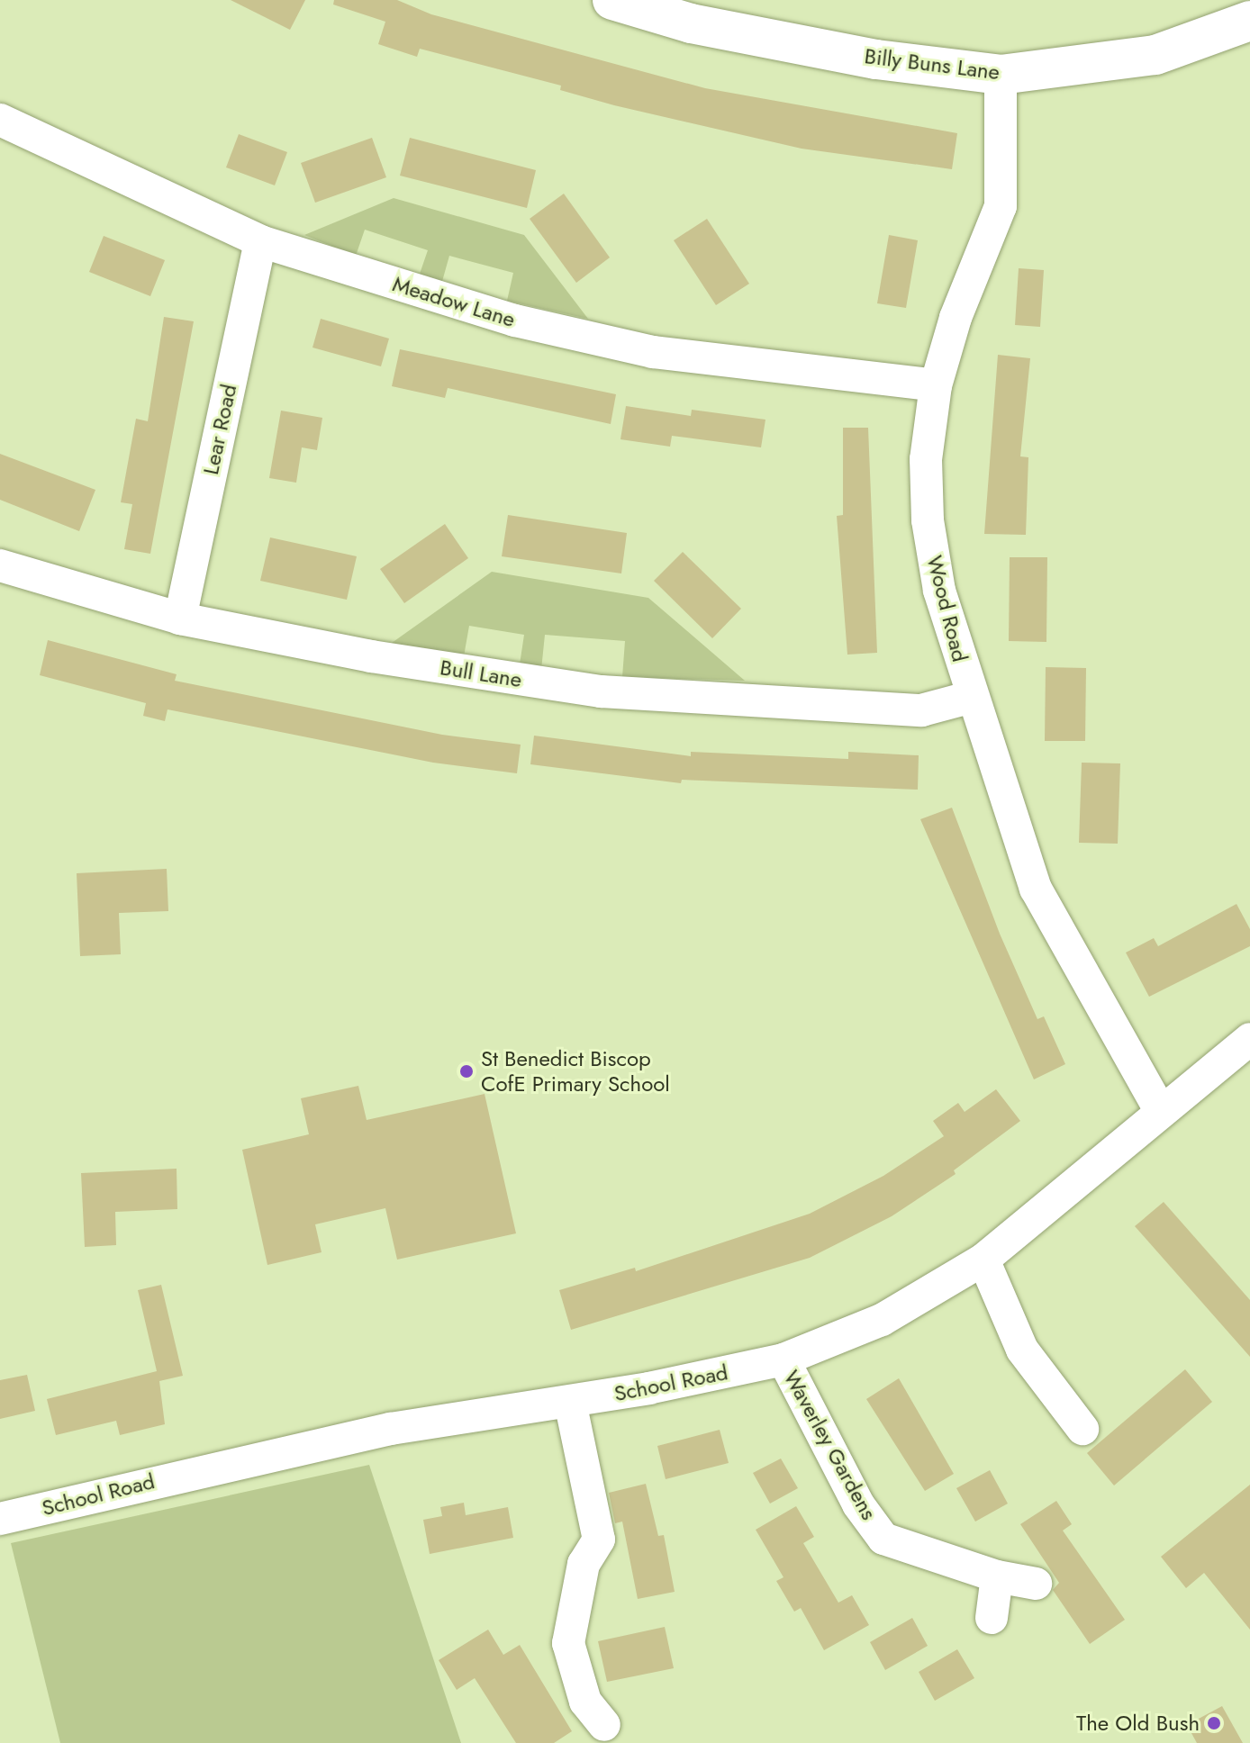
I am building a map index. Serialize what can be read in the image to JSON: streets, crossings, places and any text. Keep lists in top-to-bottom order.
{
  "streets": {
    "street": [
      "Billy Buns Lane",
      "Meadow Lane",
      "Lear Road",
      "Wood Road",
      "Bull Lane",
      "School Road",
      "Waverley Gardens"
    ]
  },
  "crossings": [
    ["Billy Buns Lane", "Wood Road"],
    ["Meadow Lane", "Lear Road"],
    ["Meadow Lane", "Wood Road"],
    ["Lear Road", "Bull Lane"],
    ["Wood Road", "Bull Lane"],
    ["Wood Road", "School Road"],
    ["School Road", "Waverley Gardens"]
  ],
  "places": ["St Benedict Biscop CofE Primary School", "The Old Bush"]
}
